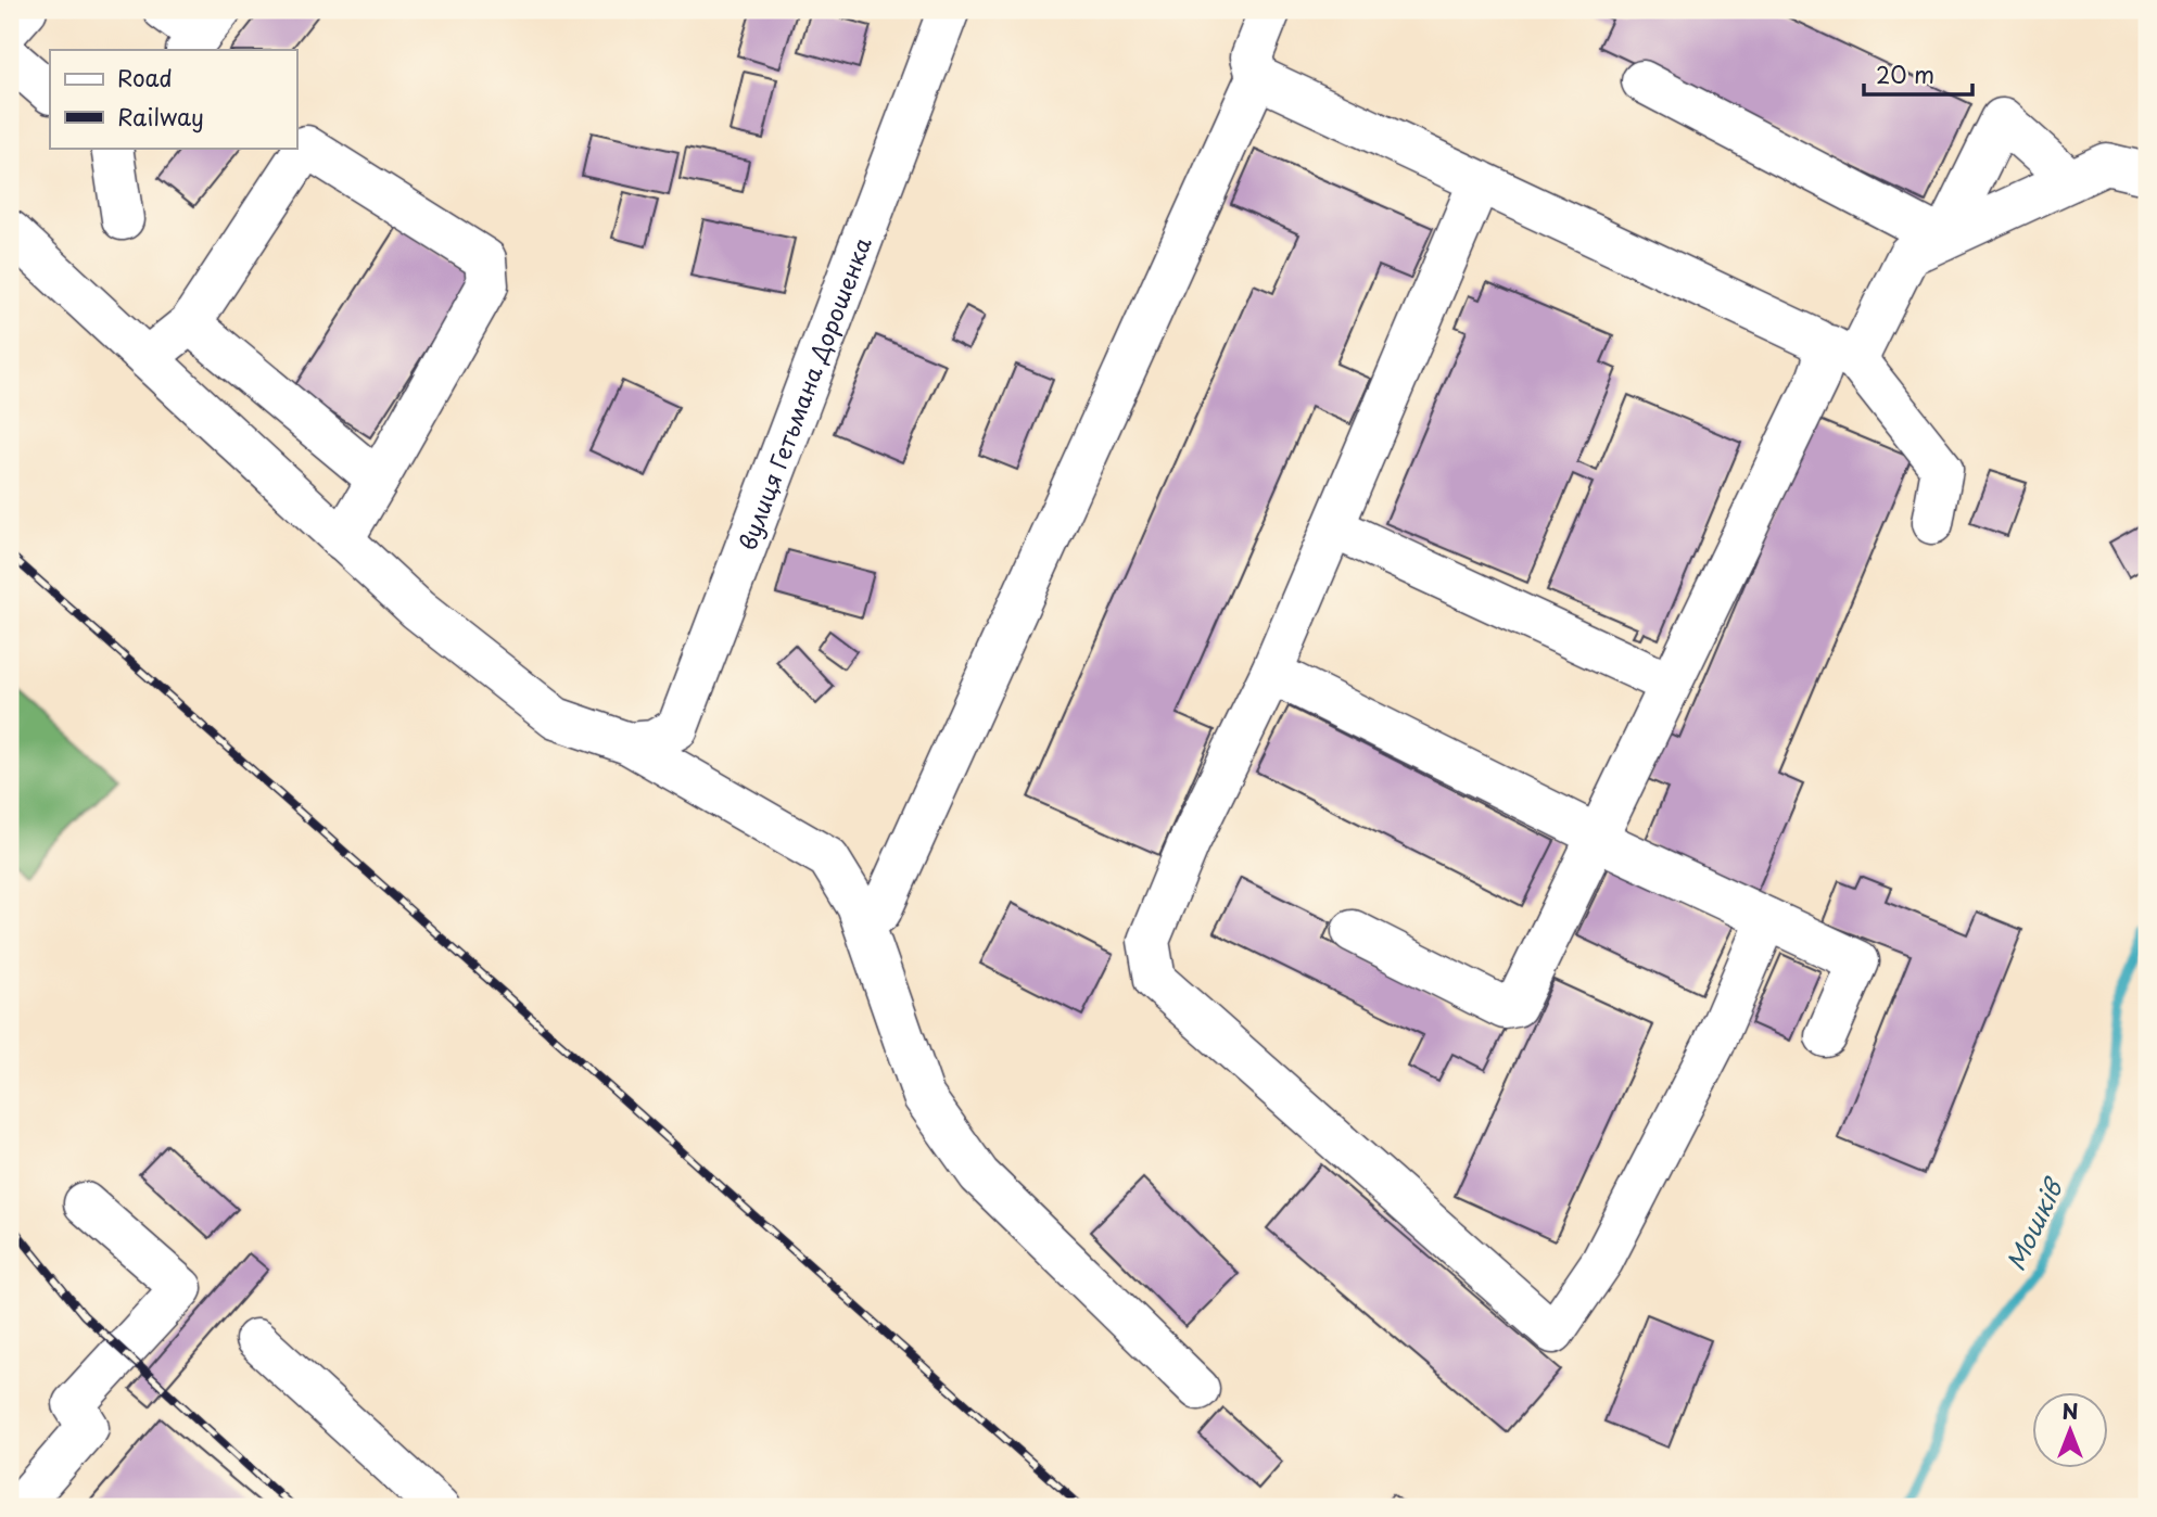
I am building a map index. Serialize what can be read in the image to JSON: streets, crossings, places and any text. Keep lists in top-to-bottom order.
{
  "streets": {
    "street": ["вулиця Гетьмана Дорошенка"]
  },
  "water": ["Мошків"],
  "legend": ["Road", "Railway"],
  "scale_bar": "20 m",
  "north": "top"
}
